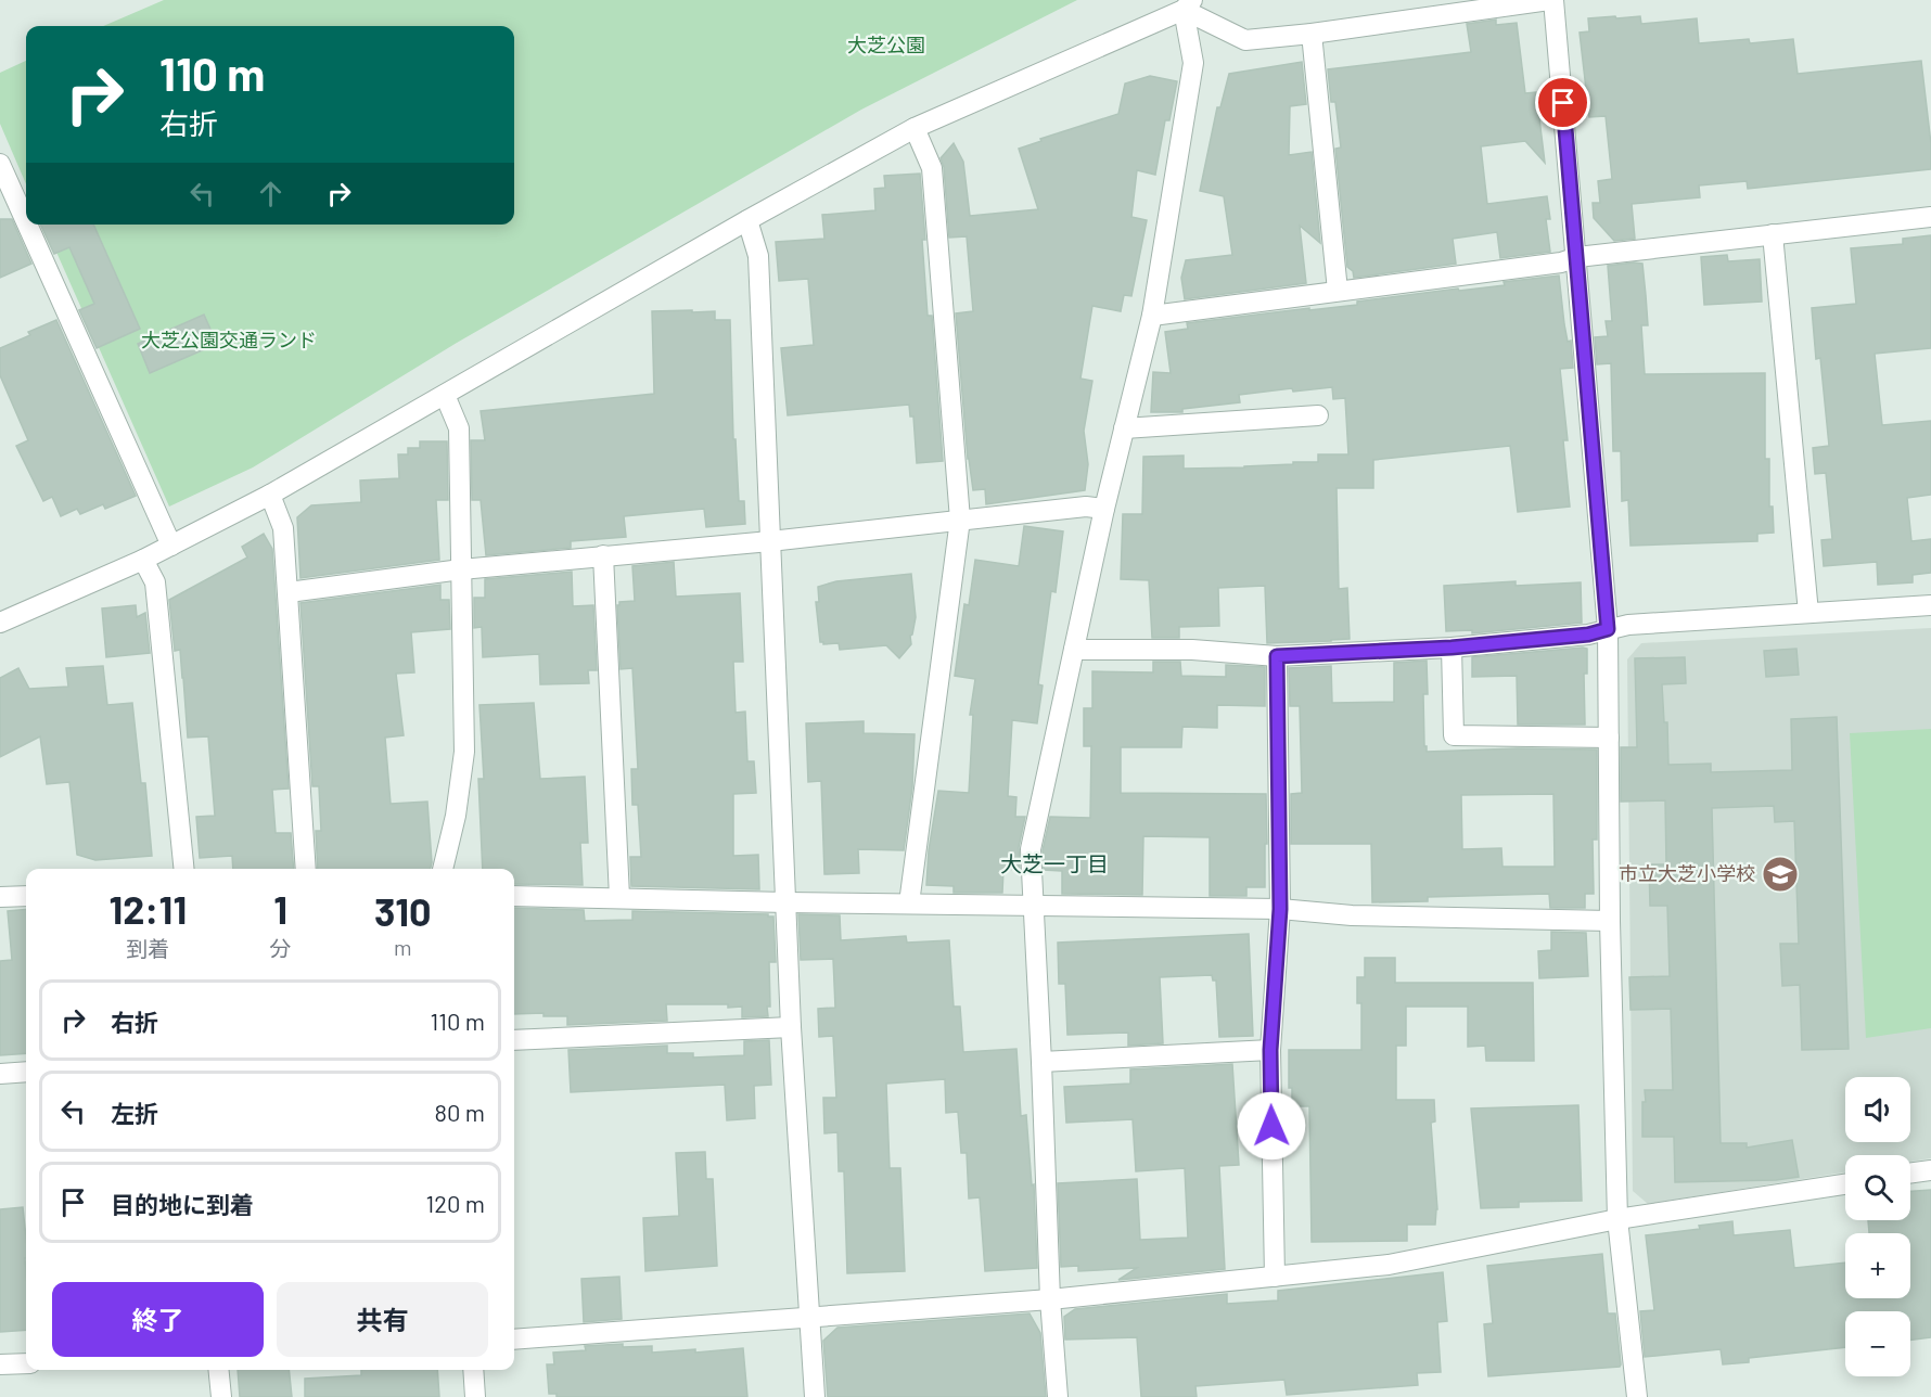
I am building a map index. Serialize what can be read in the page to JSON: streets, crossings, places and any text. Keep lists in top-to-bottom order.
{
  "districts": ["大芝一丁目"],
  "parks": ["大芝公園", "大芝公園交通ランド"],
  "places": {
    "school or university": ["市立大芝小学校"]
  },
  "page": {
    "turn": ["110 m", "右折"],
    "eta": [
      "12:11",
      "到着",
      "1",
      "分",
      "310",
      "m"
    ],
    "list": [
      {
        "name": "右折",
        "value": "110 m"
      },
      {
        "name": "左折",
        "value": "80 m"
      },
      {
        "name": "目的地に到着",
        "value": "120 m"
      }
    ],
    "map_buttons": ["+", "−"],
    "buttons": ["終了", "共有"]
  }
}
